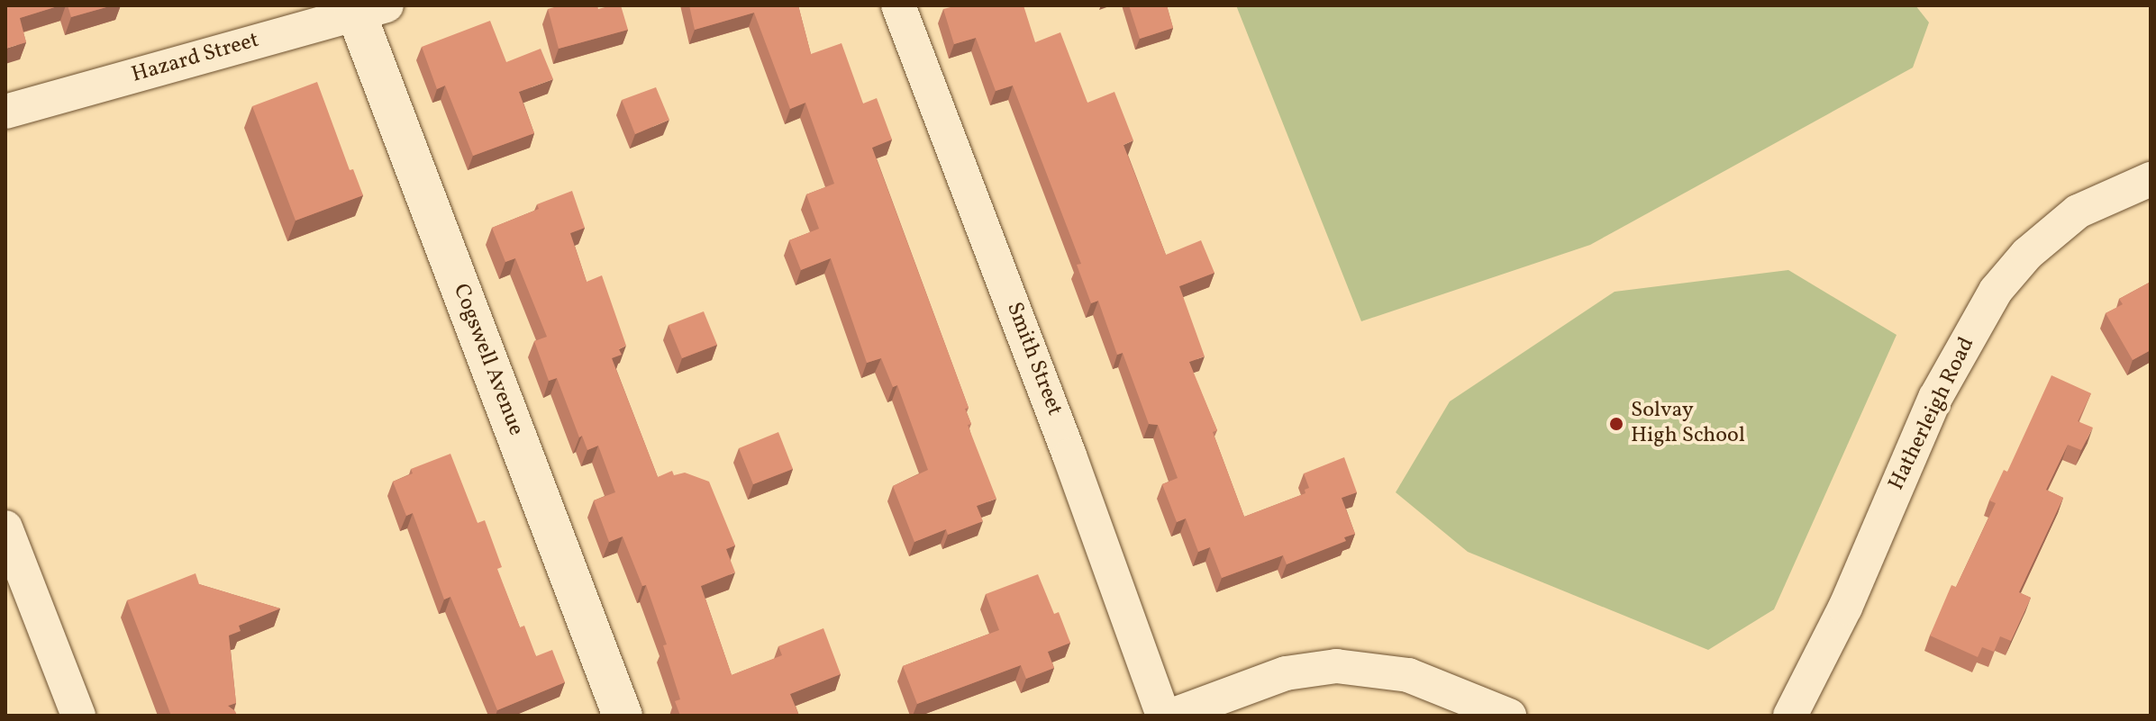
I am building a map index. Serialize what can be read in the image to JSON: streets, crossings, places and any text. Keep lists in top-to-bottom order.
{
  "streets": {
    "street": [
      "Hazard Street",
      "Smith Street",
      "Cogswell Avenue",
      "Hatherleigh Road"
    ]
  },
  "crossings": [
    ["Hazard Street", "Cogswell Avenue"]
  ],
  "places": ["Solvay High School"]
}
